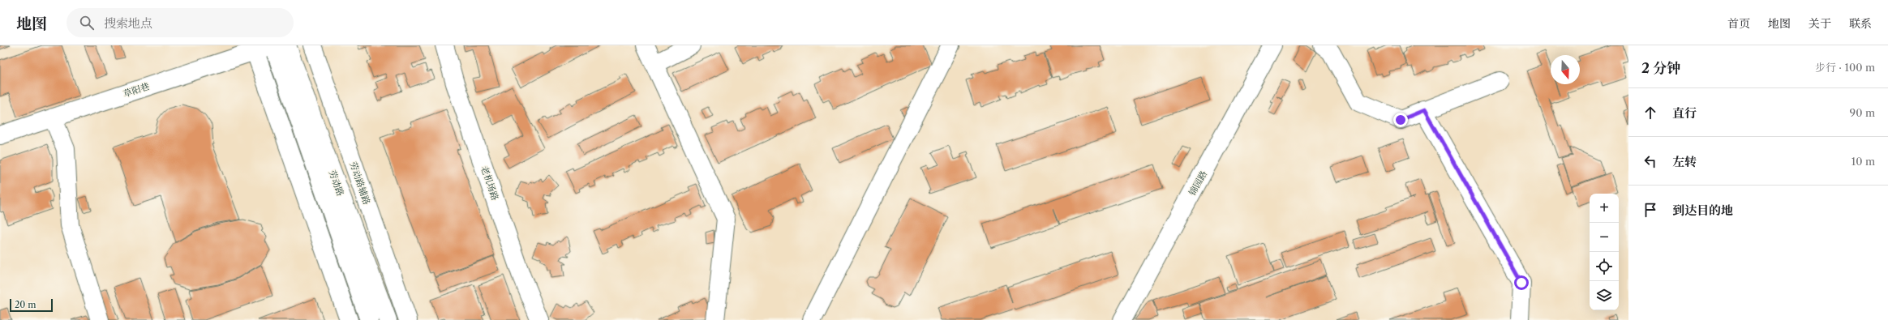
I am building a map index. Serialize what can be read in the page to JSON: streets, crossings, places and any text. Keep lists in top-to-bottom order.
{
  "streets": {
    "street": [
      "草阳巷",
      "劳动路",
      "劳动路辅路",
      "老机场路",
      "锦园路"
    ]
  },
  "crossings": [
    ["草阳巷", "劳动路"]
  ],
  "scale_bar": "20 m",
  "north": "bottom",
  "page": {
    "header": "地图",
    "search": "搜索地点",
    "nav": [
      "首页",
      "地图",
      "关于",
      "联系"
    ],
    "heading": ["2 分钟", "步行 · 100 m"],
    "list": [
      ["直行", "90 m"],
      ["左转", "10 m"],
      "到达目的地"
    ],
    "map_buttons": ["+", "−"],
    "scale": "20 m"
  }
}
